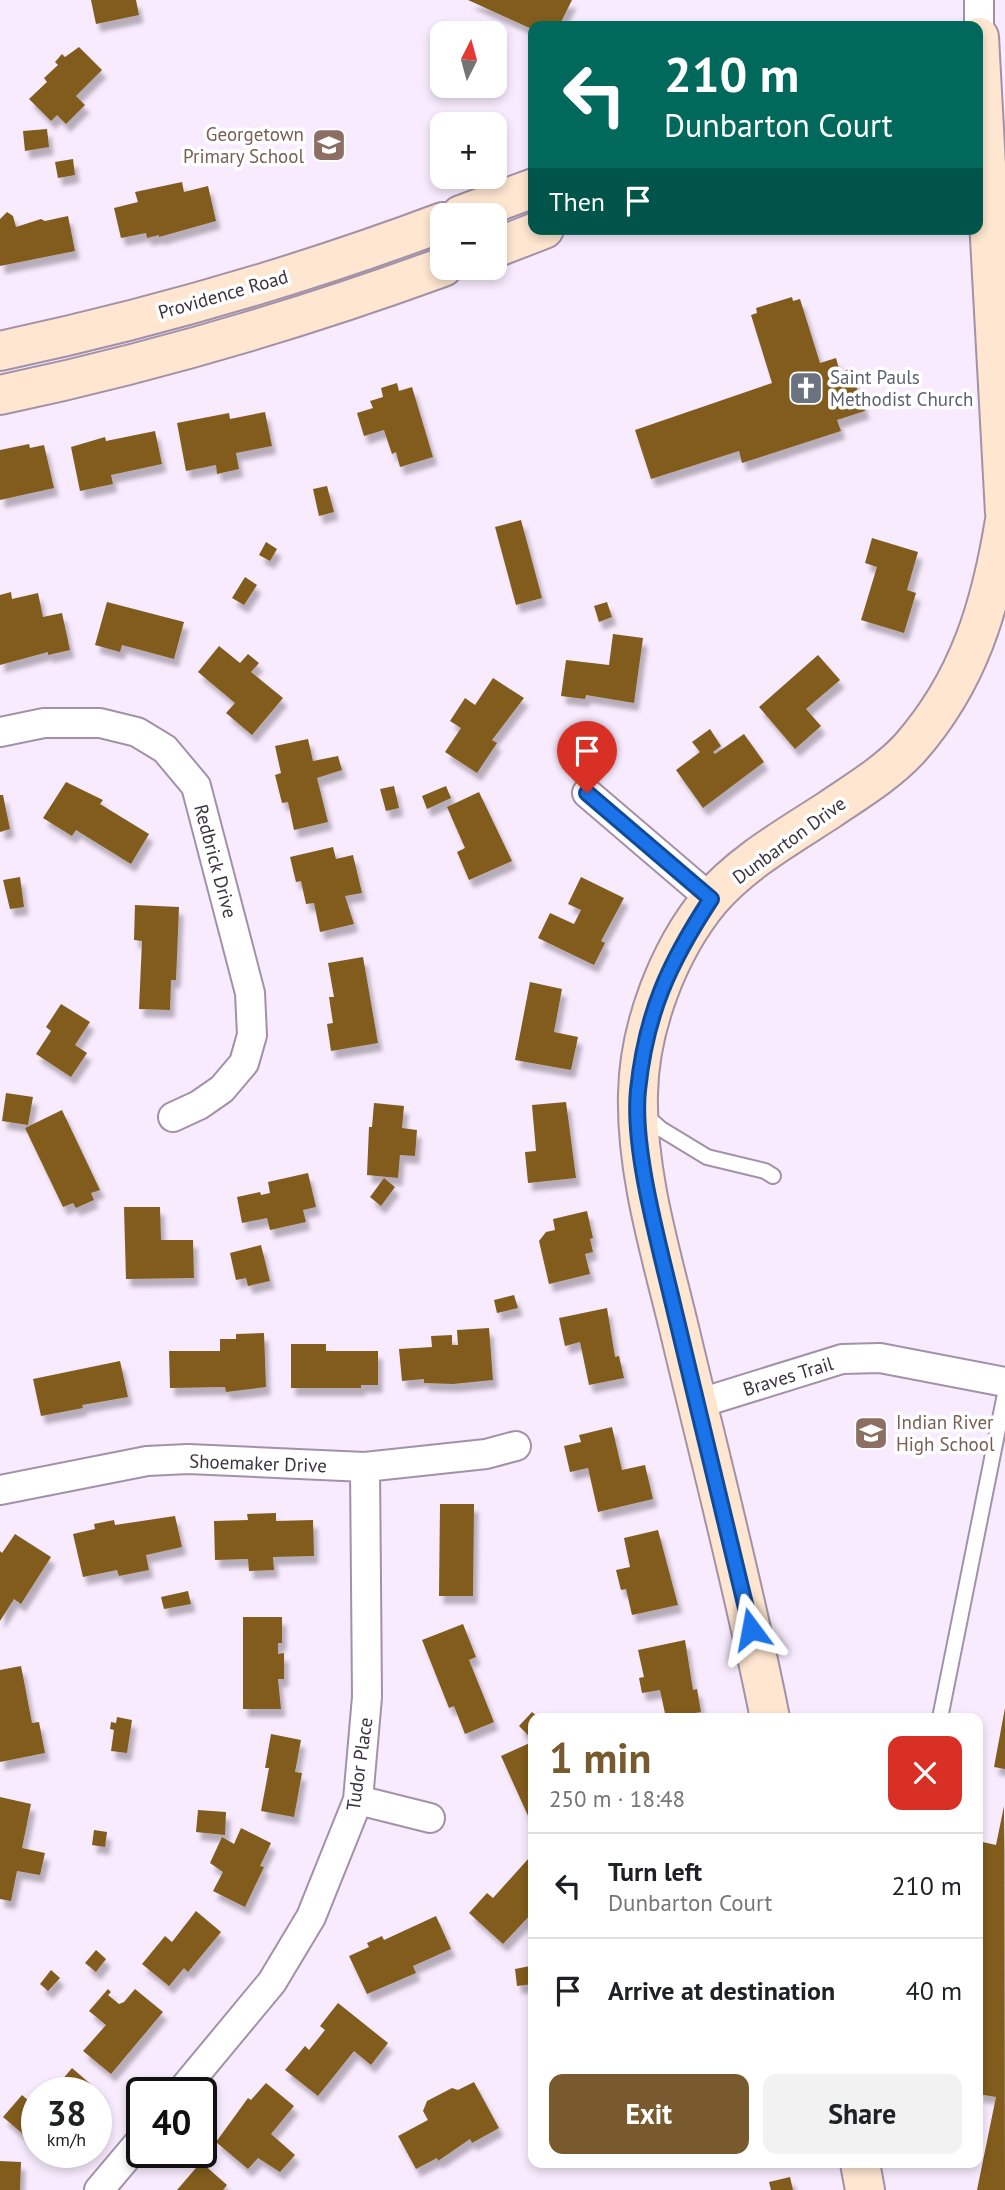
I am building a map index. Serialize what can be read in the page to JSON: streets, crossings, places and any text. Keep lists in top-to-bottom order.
{
  "streets": {
    "street": [
      "Providence Road",
      "Dunbarton Drive",
      "Redbrick Drive",
      "Braves Trail",
      "Shoemaker Drive",
      "Tudor Place"
    ]
  },
  "crossings": [
    ["Dunbarton Drive", "Braves Trail"],
    ["Shoemaker Drive", "Tudor Place"]
  ],
  "places": {
    "school or university": ["Georgetown Primary School", "Indian River High School"],
    "church": ["Saint Pauls Methodist Church"]
  },
  "north": "top",
  "page": {
    "map_buttons": ["+", "−"],
    "turn": ["210 m", "Dunbarton Court"],
    "then": "Then",
    "heading": ["1 min", "250 m · 18:48"],
    "list": [
      {
        "name": "Turn left",
        "note": "Dunbarton Court",
        "value": "210 m"
      },
      {
        "name": "Arrive at destination",
        "value": "40 m"
      }
    ],
    "buttons": ["Exit", "Share"],
    "speed": "38 km/h",
    "limit": "40"
  }
}
